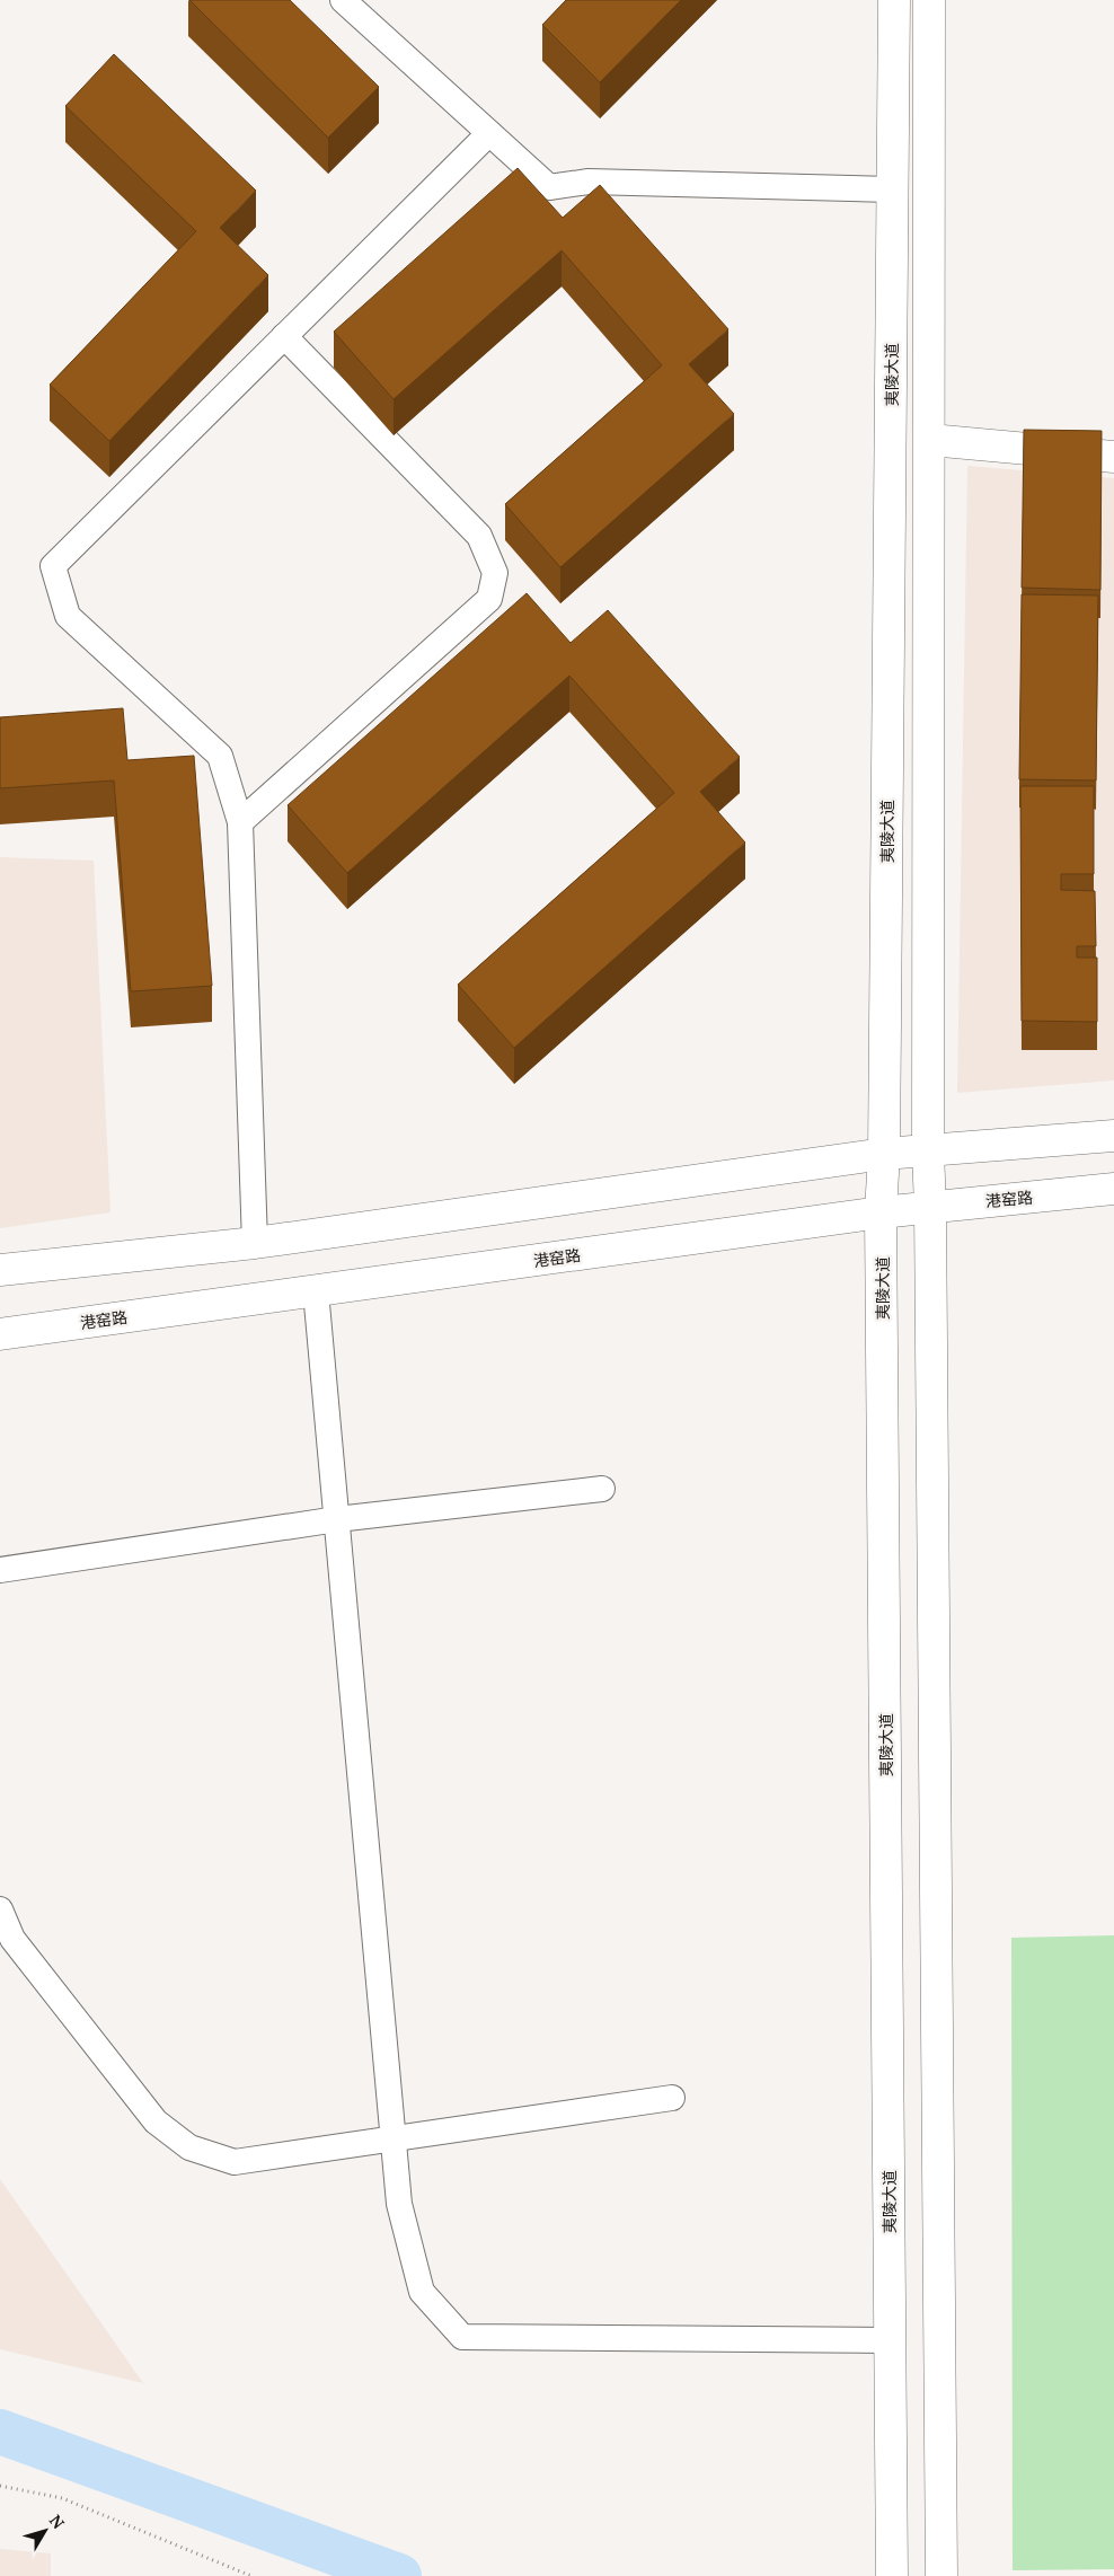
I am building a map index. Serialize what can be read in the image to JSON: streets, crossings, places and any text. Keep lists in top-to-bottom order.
{
  "streets": {
    "main road": ["夷陵大道", "港窑路"]
  },
  "crossings": [
    ["夷陵大道", "港窑路"]
  ],
  "north": "top right"
}
